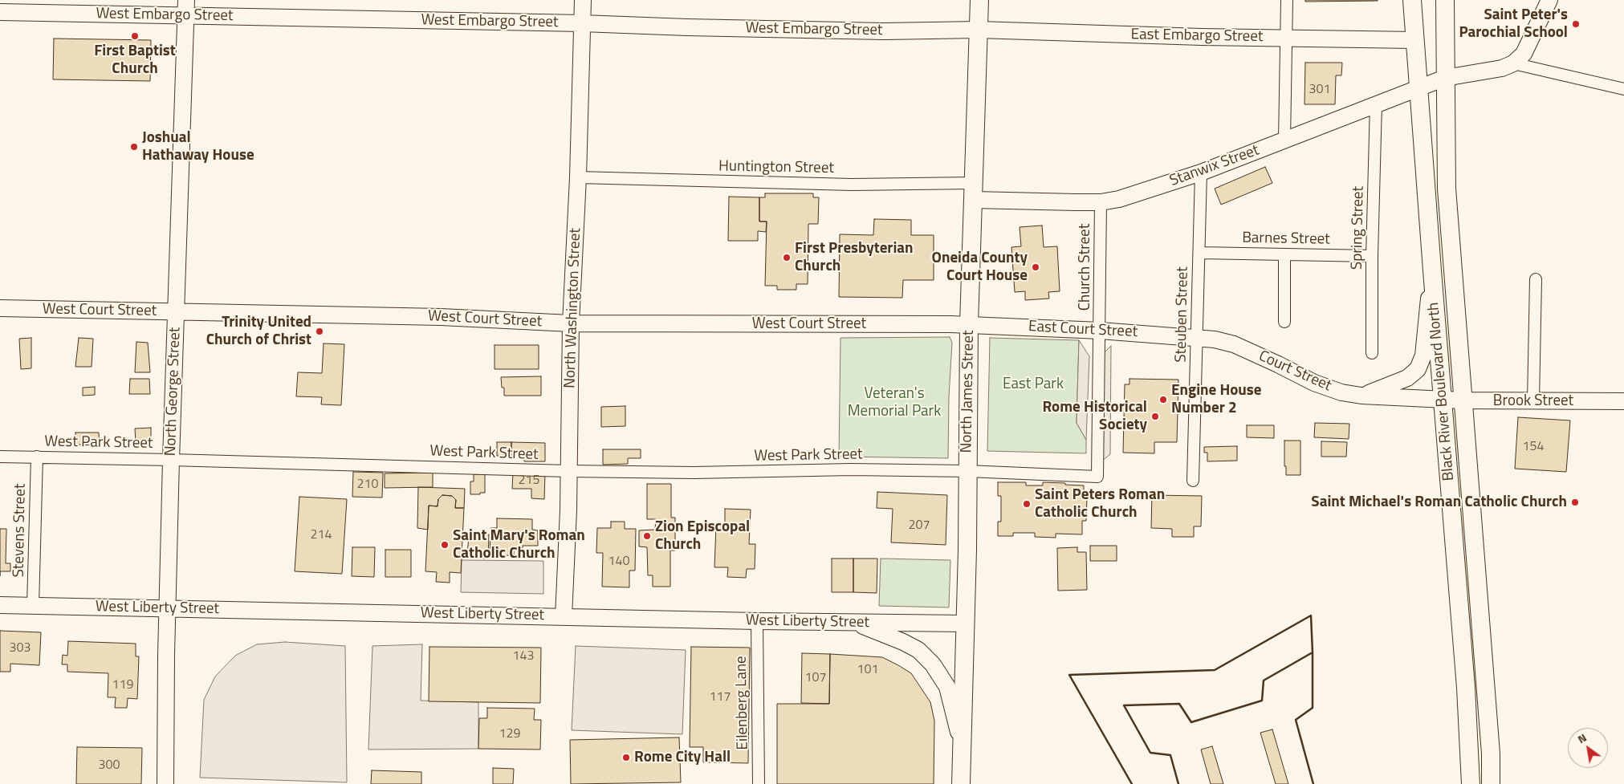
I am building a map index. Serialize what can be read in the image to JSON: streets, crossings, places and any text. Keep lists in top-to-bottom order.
{
  "streets": {
    "main road": ["North James Street", "Black River Boulevard North"],
    "street": [
      "West Embargo Street",
      "East Embargo Street",
      "Stanwix Street",
      "Huntington Street",
      "Spring Street",
      "Barnes Street",
      "Church Street",
      "North Washington Street",
      "West Court Street",
      "Steuben Street",
      "East Court Street",
      "Court Street",
      "North George Street",
      "Brook Street",
      "West Park Street",
      "Stevens Street",
      "West Liberty Street",
      "Eilenberg Lane"
    ]
  },
  "crossings": [
    ["West Embargo Street", "East Embargo Street"],
    ["West Embargo Street", "North Washington Street"],
    ["West Embargo Street", "North George Street"],
    ["West Embargo Street", "North James Street"],
    ["East Embargo Street", "North James Street"],
    ["East Embargo Street", "Black River Boulevard North"],
    ["Stanwix Street", "Huntington Street"],
    ["Stanwix Street", "Spring Street"],
    ["Stanwix Street", "Church Street"],
    ["Stanwix Street", "Steuben Street"],
    ["Stanwix Street", "North James Street"],
    ["Stanwix Street", "Black River Boulevard North"],
    ["Huntington Street", "North Washington Street"],
    ["Huntington Street", "North James Street"],
    ["Spring Street", "Barnes Street"],
    ["Barnes Street", "Steuben Street"],
    ["Church Street", "East Court Street"],
    ["Church Street", "West Park Street"],
    ["North Washington Street", "West Court Street"],
    ["North Washington Street", "West Park Street"],
    ["North Washington Street", "West Liberty Street"],
    ["West Court Street", "East Court Street"],
    ["West Court Street", "North George Street"],
    ["West Court Street", "North James Street"],
    ["Steuben Street", "East Court Street"],
    ["Steuben Street", "Court Street"],
    ["East Court Street", "Court Street"],
    ["East Court Street", "North James Street"],
    ["Court Street", "Black River Boulevard North"],
    ["Court Street", "Brook Street"],
    ["North George Street", "West Park Street"],
    ["North George Street", "West Liberty Street"],
    ["North James Street", "West Park Street"],
    ["North James Street", "West Liberty Street"],
    ["Black River Boulevard North", "Brook Street"],
    ["West Park Street", "Stevens Street"],
    ["Stevens Street", "West Liberty Street"],
    ["West Liberty Street", "Eilenberg Lane"]
  ],
  "parks": ["East Park", "Veteran's Memorial Park"],
  "places": [
    "Saint Peter's Parochial School",
    "First Baptist Church",
    "Joshual Hathaway House",
    "First Presbyterian Church",
    "Oneida County Court House",
    "Trinity United Church of Christ",
    "Engine House Number 2",
    "Rome Historical Society",
    "Saint Michael's Roman Catholic Church",
    "Saint Peters Roman Catholic Church",
    "Zion Episcopal Church",
    "Saint Mary's Roman Catholic Church",
    "Rome City Hall"
  ],
  "house_numbers": [
    "301",
    "154",
    "215",
    "210",
    "207",
    "214",
    "140",
    "303",
    "143",
    "101",
    "107",
    "119",
    "117",
    "129",
    "300"
  ],
  "north": "top left"
}
